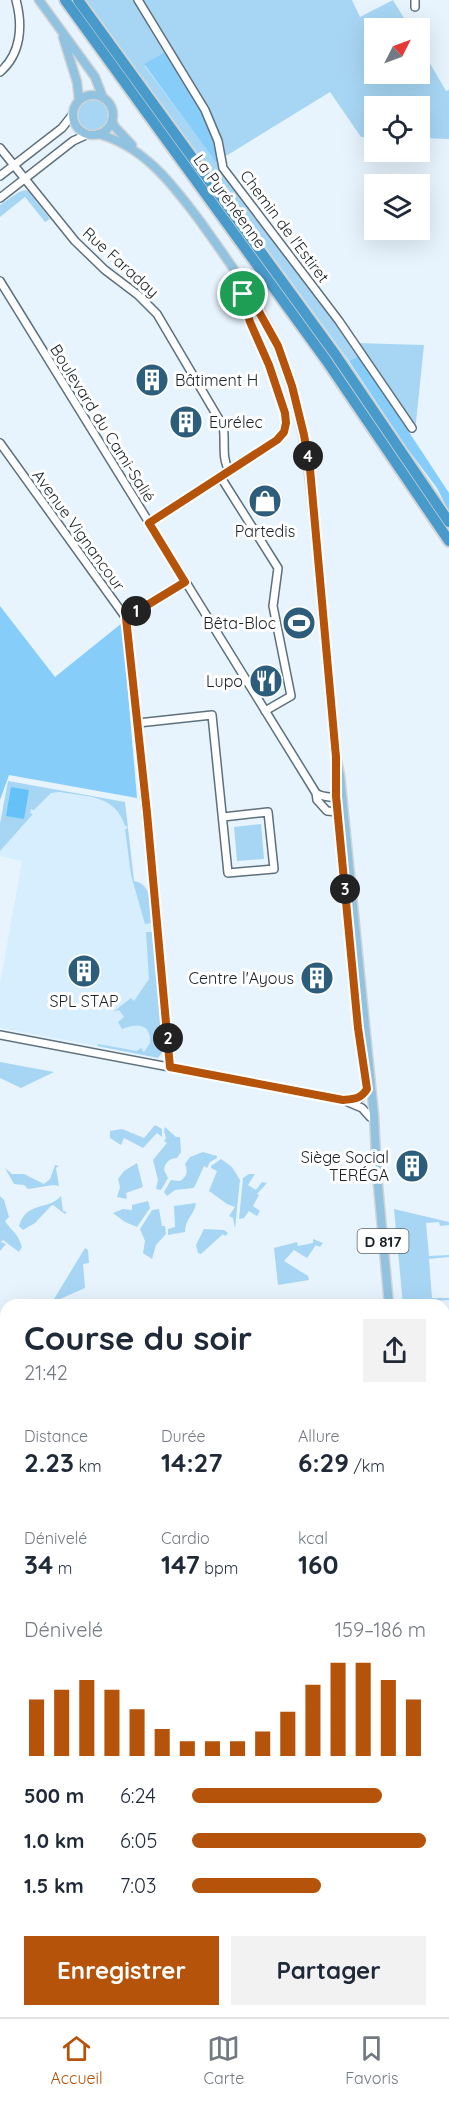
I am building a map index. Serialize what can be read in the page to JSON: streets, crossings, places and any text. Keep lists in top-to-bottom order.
{
  "streets": {
    "highway": ["La Pyrénéenne"],
    "main road": ["D 817"],
    "street": [
      "Chemin de l'Estiret",
      "Rue Faraday",
      "Boulevard du Cami-Salié",
      "Avenue Vignancour"
    ]
  },
  "crossings": [
    ["Boulevard du Cami-Salié", "D 817"]
  ],
  "places": {
    "building": [
      "Bâtiment H",
      "Eurélec",
      "SPL STAP",
      "Centre l'Ayous",
      "Siège Social TERÉGA"
    ],
    "shop": ["Partedis"],
    "sports": ["Bêta-Bloc"],
    "restaurant": ["Lupo"]
  },
  "north": "top right",
  "page": {
    "pins": [
      "4",
      "1",
      "3",
      "2"
    ],
    "heading": ["Course du soir", "21:42"],
    "stats": [
      ["Distance", "2.23 km"],
      ["Durée", "14:27"],
      ["Allure", "6:29 /km"],
      ["Dénivelé", "34 m"],
      ["Cardio", "147 bpm"],
      ["kcal", "160"]
    ],
    "chart": ["Dénivelé", "159–186 m"],
    "list": [
      {
        "name": "500 m",
        "note": "6:24"
      },
      {
        "name": "1.0 km",
        "note": "6:05"
      },
      {
        "name": "1.5 km",
        "note": "7:03"
      }
    ],
    "buttons": ["Enregistrer", "Partager"],
    "tabs": ["Accueil", "Carte", "Favoris"]
  }
}
